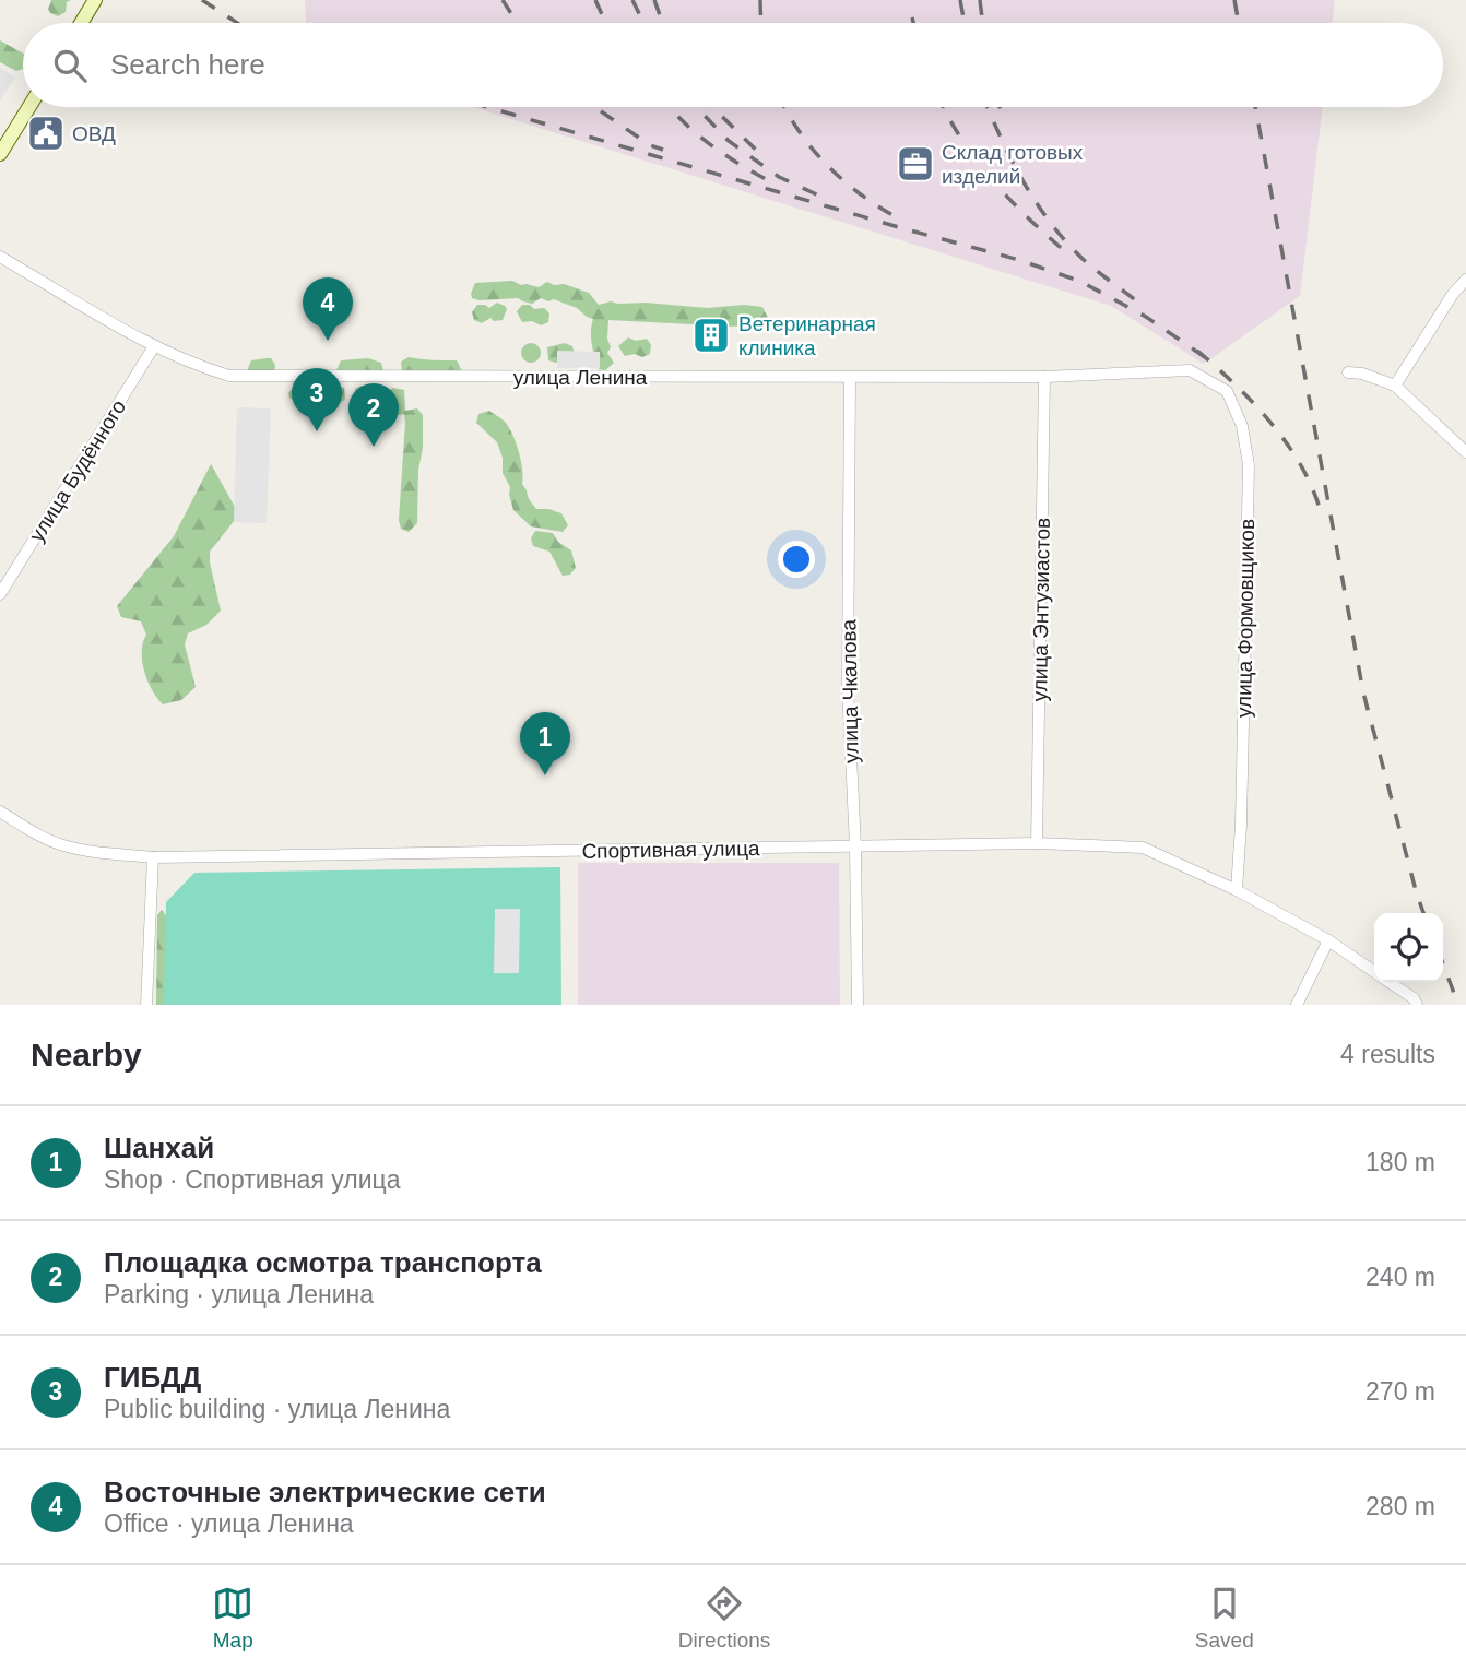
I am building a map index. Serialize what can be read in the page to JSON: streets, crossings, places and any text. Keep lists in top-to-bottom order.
{
  "streets": {
    "street": [
      "улица Ленина",
      "улица Будённого",
      "улица Энтузиастов",
      "улица Формовщиков",
      "улица Чкалова",
      "Спортивная улица"
    ]
  },
  "crossings": [
    ["улица Ленина", "улица Будённого"],
    ["улица Ленина", "улица Энтузиастов"],
    ["улица Ленина", "улица Формовщиков"],
    ["улица Ленина", "улица Чкалова"],
    ["улица Энтузиастов", "Спортивная улица"],
    ["улица Формовщиков", "Спортивная улица"],
    ["улица Чкалова", "Спортивная улица"]
  ],
  "places": {
    "public building": ["ОВД"],
    "office": ["Склад готовых изделий"],
    "building": ["Ветеринарная клиника"]
  },
  "page": {
    "search": "Search here",
    "pins": [
      "4",
      "3",
      "2",
      "1"
    ],
    "heading": ["Nearby", "4 results"],
    "list": [
      {
        "mark": "1",
        "name": "Шанхай",
        "note": "Shop · Спортивная улица",
        "value": "180 m"
      },
      {
        "mark": "2",
        "name": "Площадка осмотра транспорта",
        "note": "Parking · улица Ленина",
        "value": "240 m"
      },
      {
        "mark": "3",
        "name": "ГИБДД",
        "note": "Public building · улица Ленина",
        "value": "270 m"
      },
      {
        "mark": "4",
        "name": "Восточные электрические сети",
        "note": "Office · улица Ленина",
        "value": "280 m"
      }
    ],
    "nav": ["Map", "Directions", "Saved"]
  }
}
